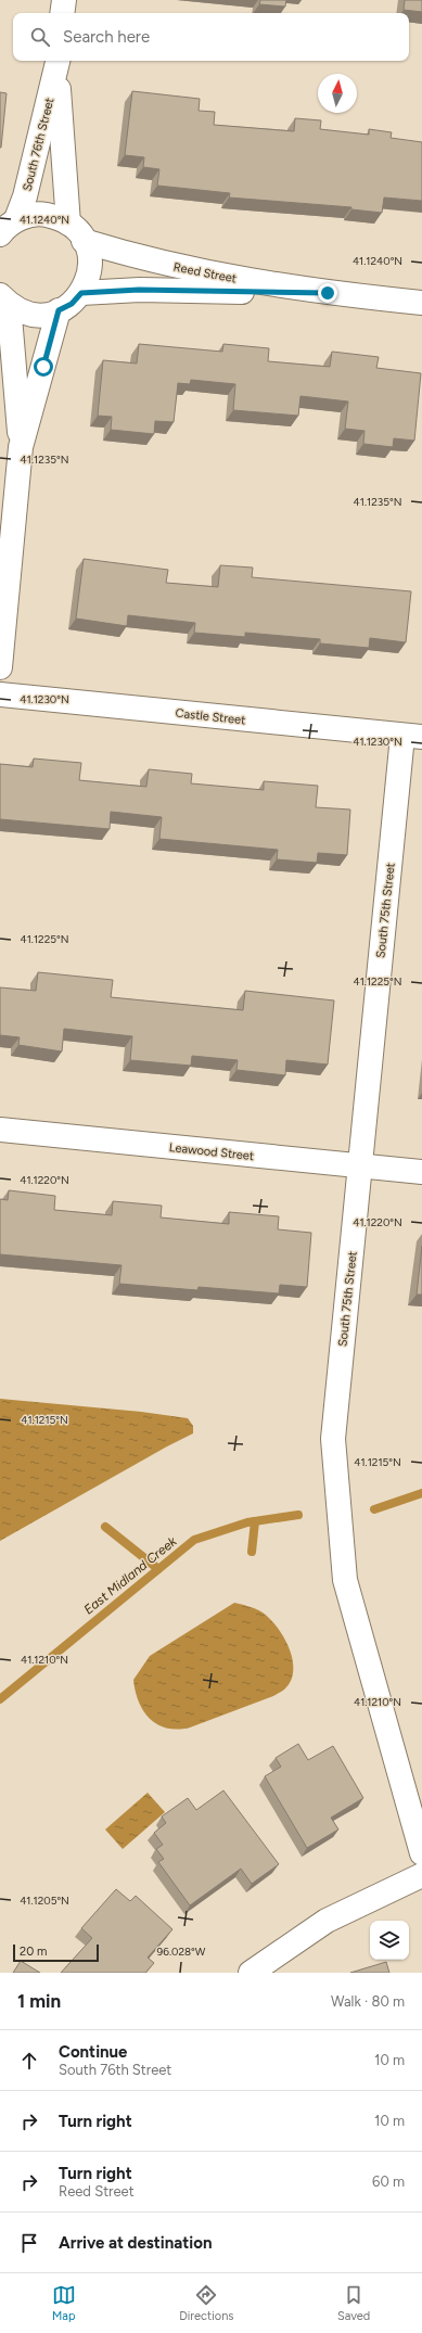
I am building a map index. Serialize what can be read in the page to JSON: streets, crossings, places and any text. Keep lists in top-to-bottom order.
{
  "streets": {
    "street": [
      "South 76th Street",
      "Reed Street",
      "Castle Street",
      "South 75th Street",
      "Leawood Street"
    ]
  },
  "crossings": [
    ["Castle Street", "South 75th Street"],
    ["South 75th Street", "Leawood Street"]
  ],
  "water": ["East Midland Creek"],
  "scale_bar": "20 m",
  "north": "top",
  "page": {
    "search": "Search here",
    "scale": "20 m",
    "heading": ["1 min", "Walk · 80 m"],
    "list": [
      ["Continue", "South 76th Street", "10 m"],
      ["Turn right", "10 m"],
      ["Turn right", "Reed Street", "60 m"],
      "Arrive at destination"
    ],
    "nav": ["Map", "Directions", "Saved"]
  },
  "coordinates": [
    "41.1240°N",
    "41.1235°N",
    "41.1230°N",
    "41.1225°N",
    "41.1220°N",
    "41.1215°N",
    "41.1210°N",
    "41.1205°N",
    "96.028°W"
  ]
}
